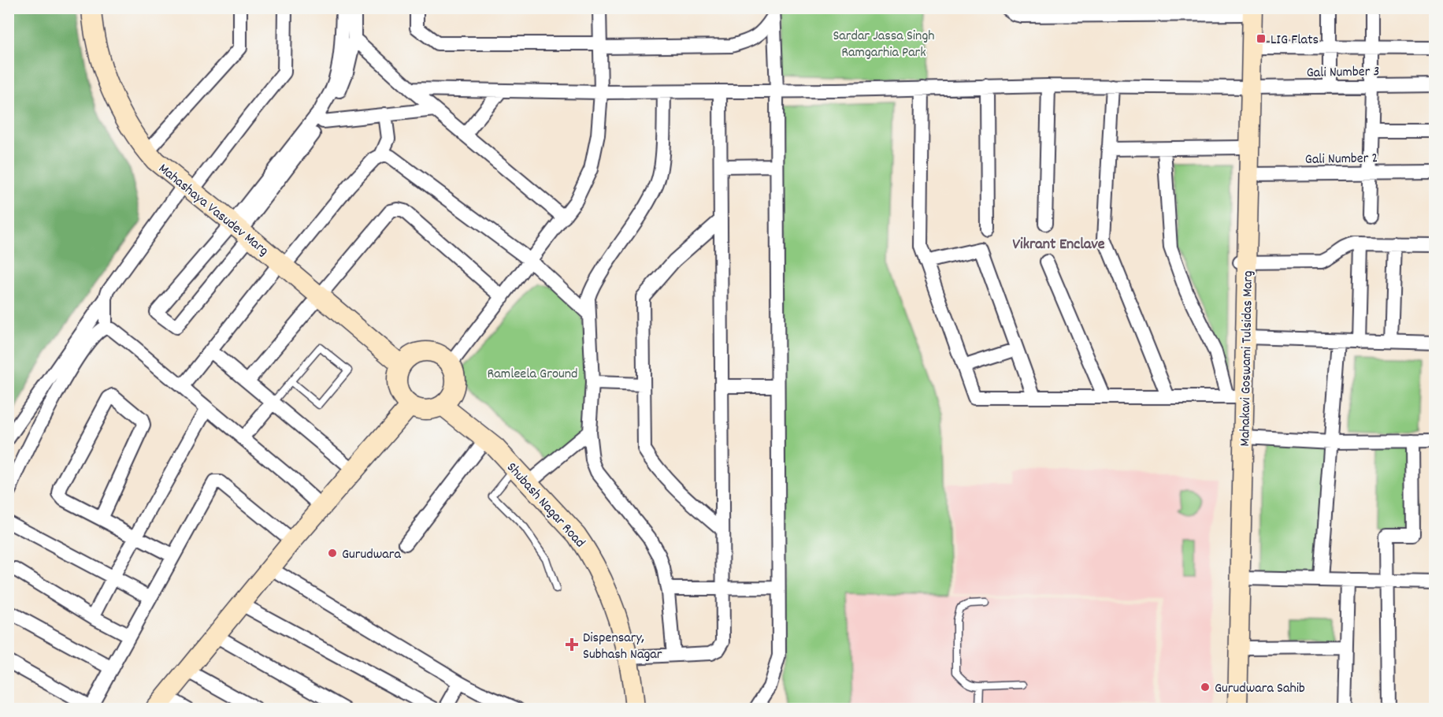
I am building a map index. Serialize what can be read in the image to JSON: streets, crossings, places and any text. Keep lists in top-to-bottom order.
{
  "streets": {
    "street": [
      "Gali Number 3",
      "Gali Number 2",
      "Mahashaya Vasudev Marg",
      "Mahakavi Goswami Tulsidas Marg",
      "Shubash Nagar Road"
    ]
  },
  "crossings": [
    ["Gali Number 3", "Mahakavi Goswami Tulsidas Marg"],
    ["Gali Number 2", "Mahakavi Goswami Tulsidas Marg"],
    ["Mahashaya Vasudev Marg", "Shubash Nagar Road"]
  ],
  "districts": ["Vikrant Enclave"],
  "parks": ["Sardar Jassa Singh Ramgarhia Park", "Ramleela Ground"],
  "places": {
    "transit": ["LIG Flats"],
    "other": ["Gurudwara", "Gurudwara Sahib"],
    "health": ["Dispensary, Subhash Nagar"]
  }
}
